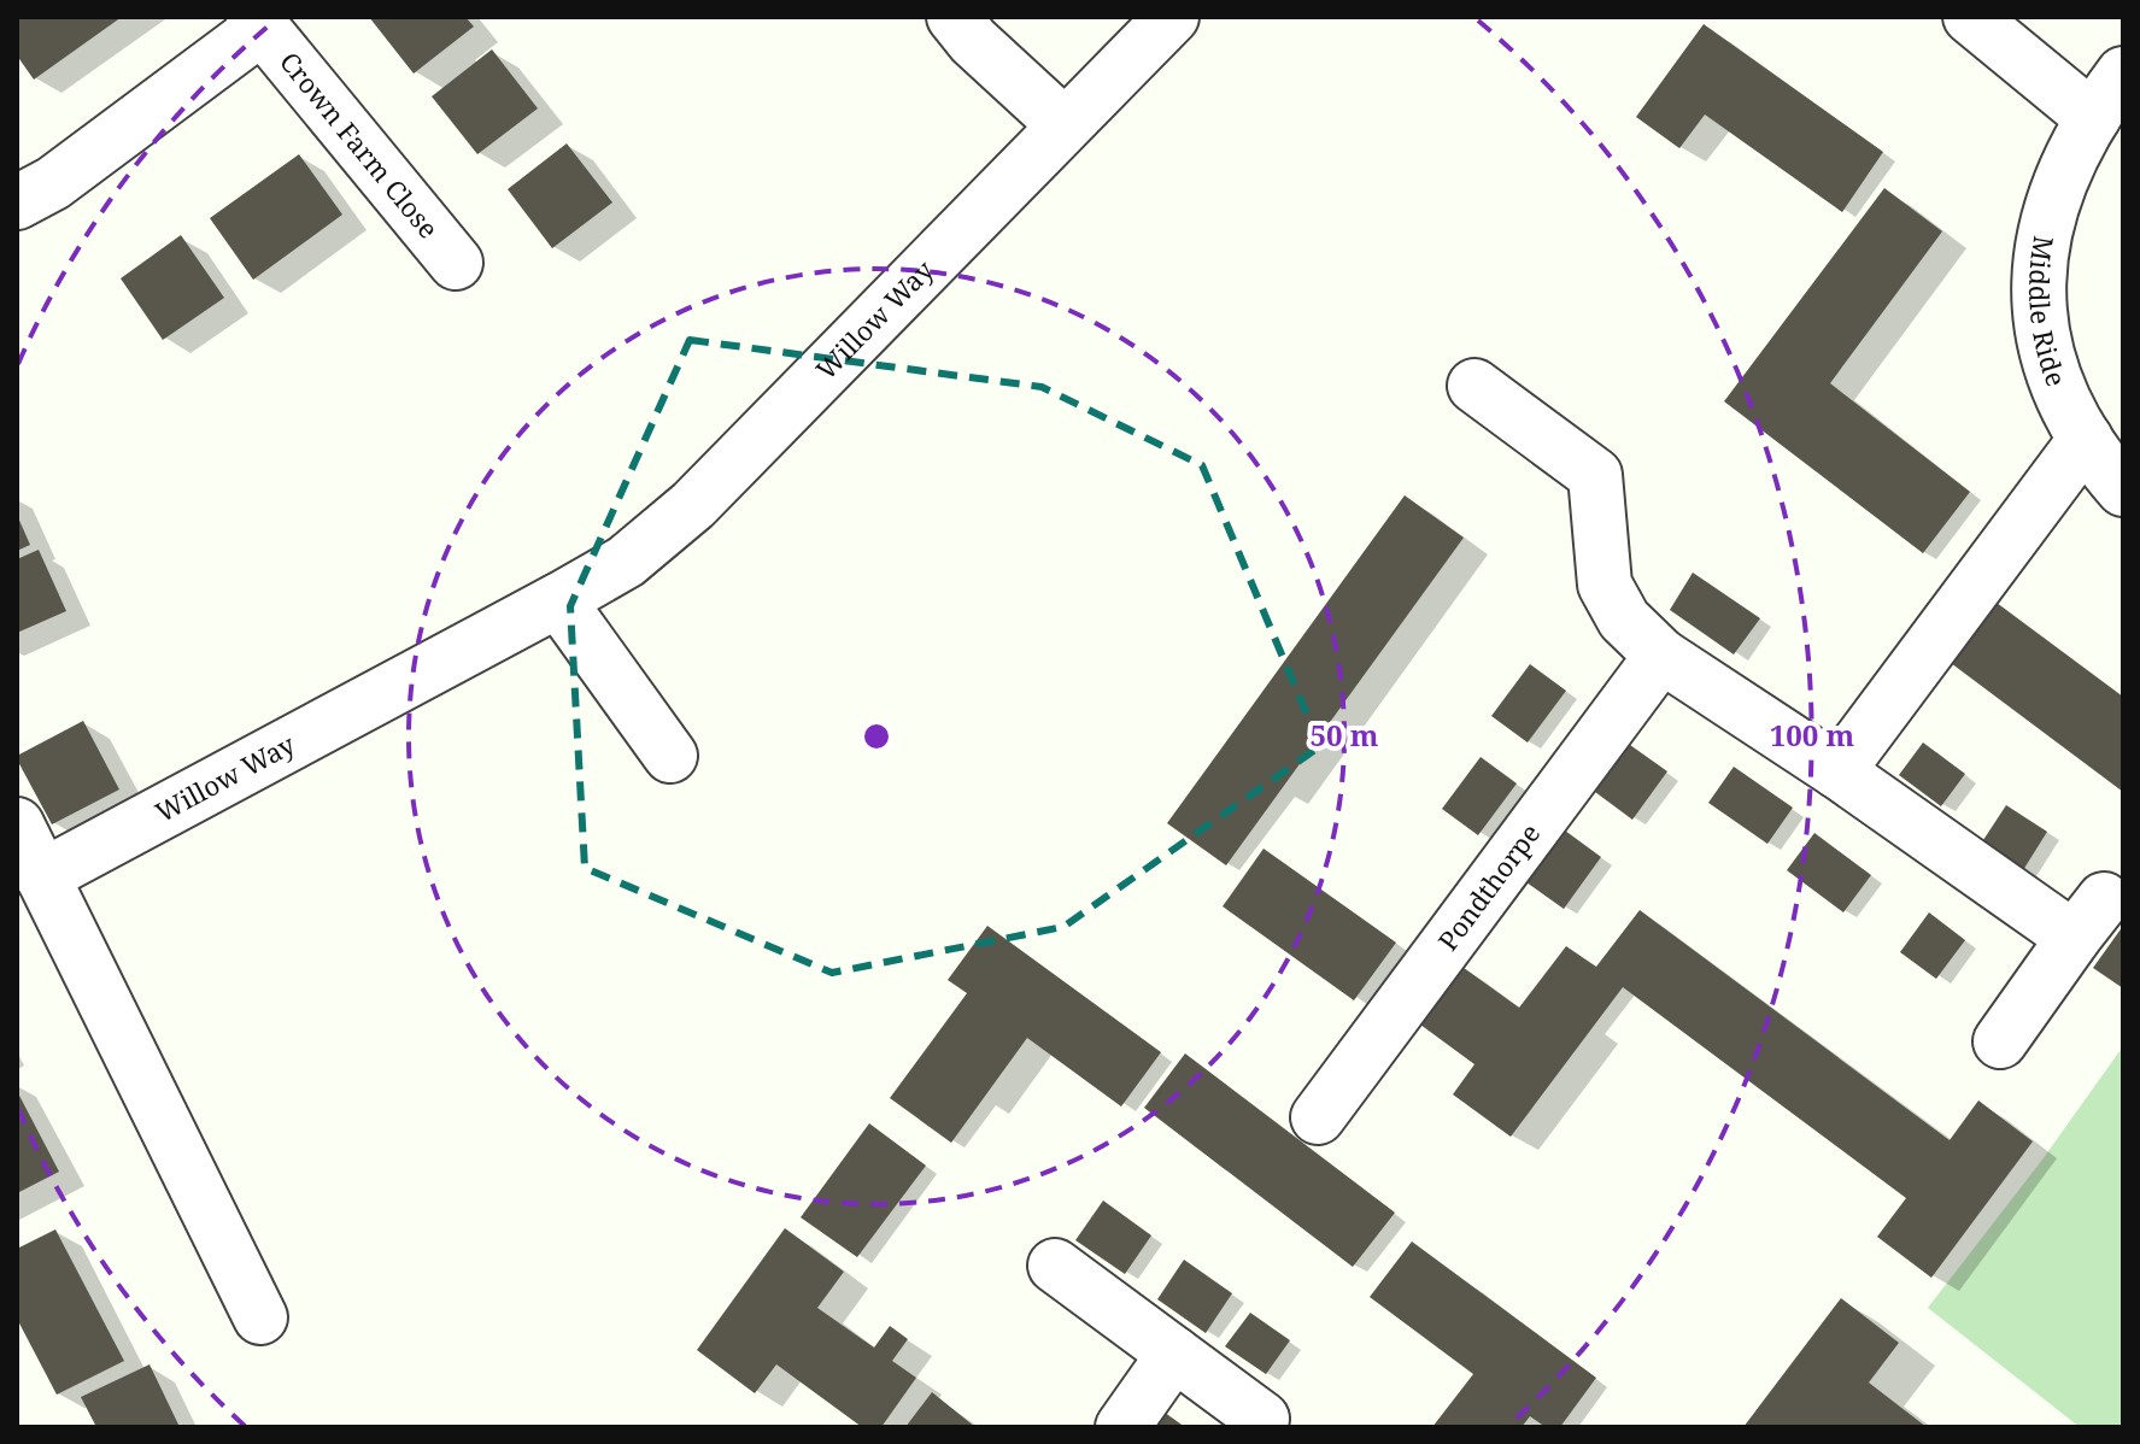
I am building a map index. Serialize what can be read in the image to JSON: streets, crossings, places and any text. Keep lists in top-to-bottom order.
{
  "streets": {
    "street": [
      "Crown Farm Close",
      "Middle Ride",
      "Willow Way",
      "Pondthorpe"
    ]
  },
  "rings": ["50 m", "100 m"]
}
